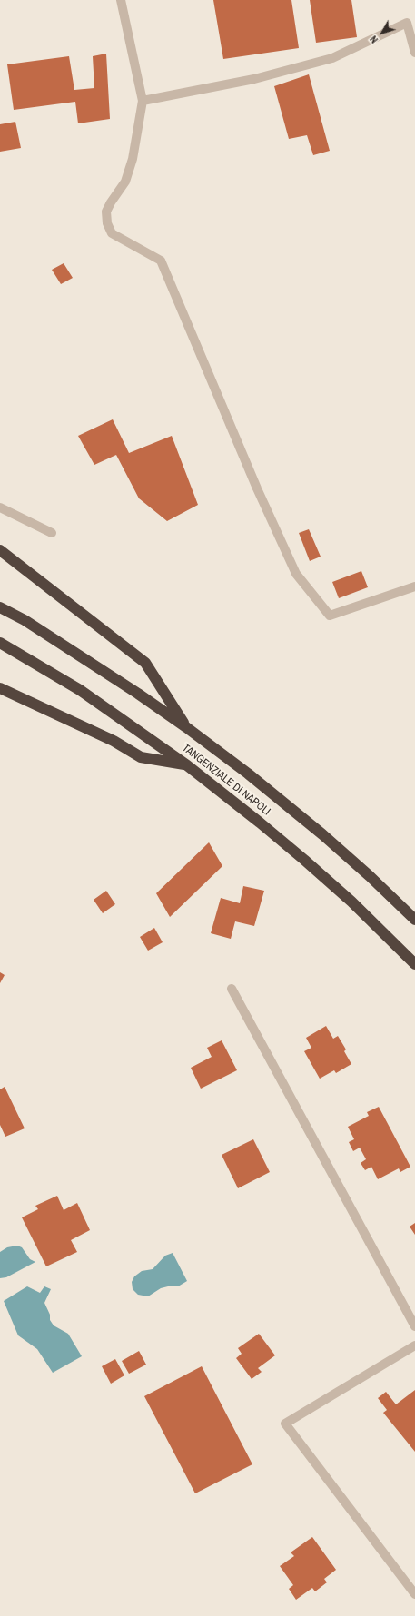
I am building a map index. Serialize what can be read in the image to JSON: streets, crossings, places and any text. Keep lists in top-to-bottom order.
{
  "streets": {
    "highway": ["TANGENZIALE DI NAPOLI"]
  },
  "north": "bottom left"
}
